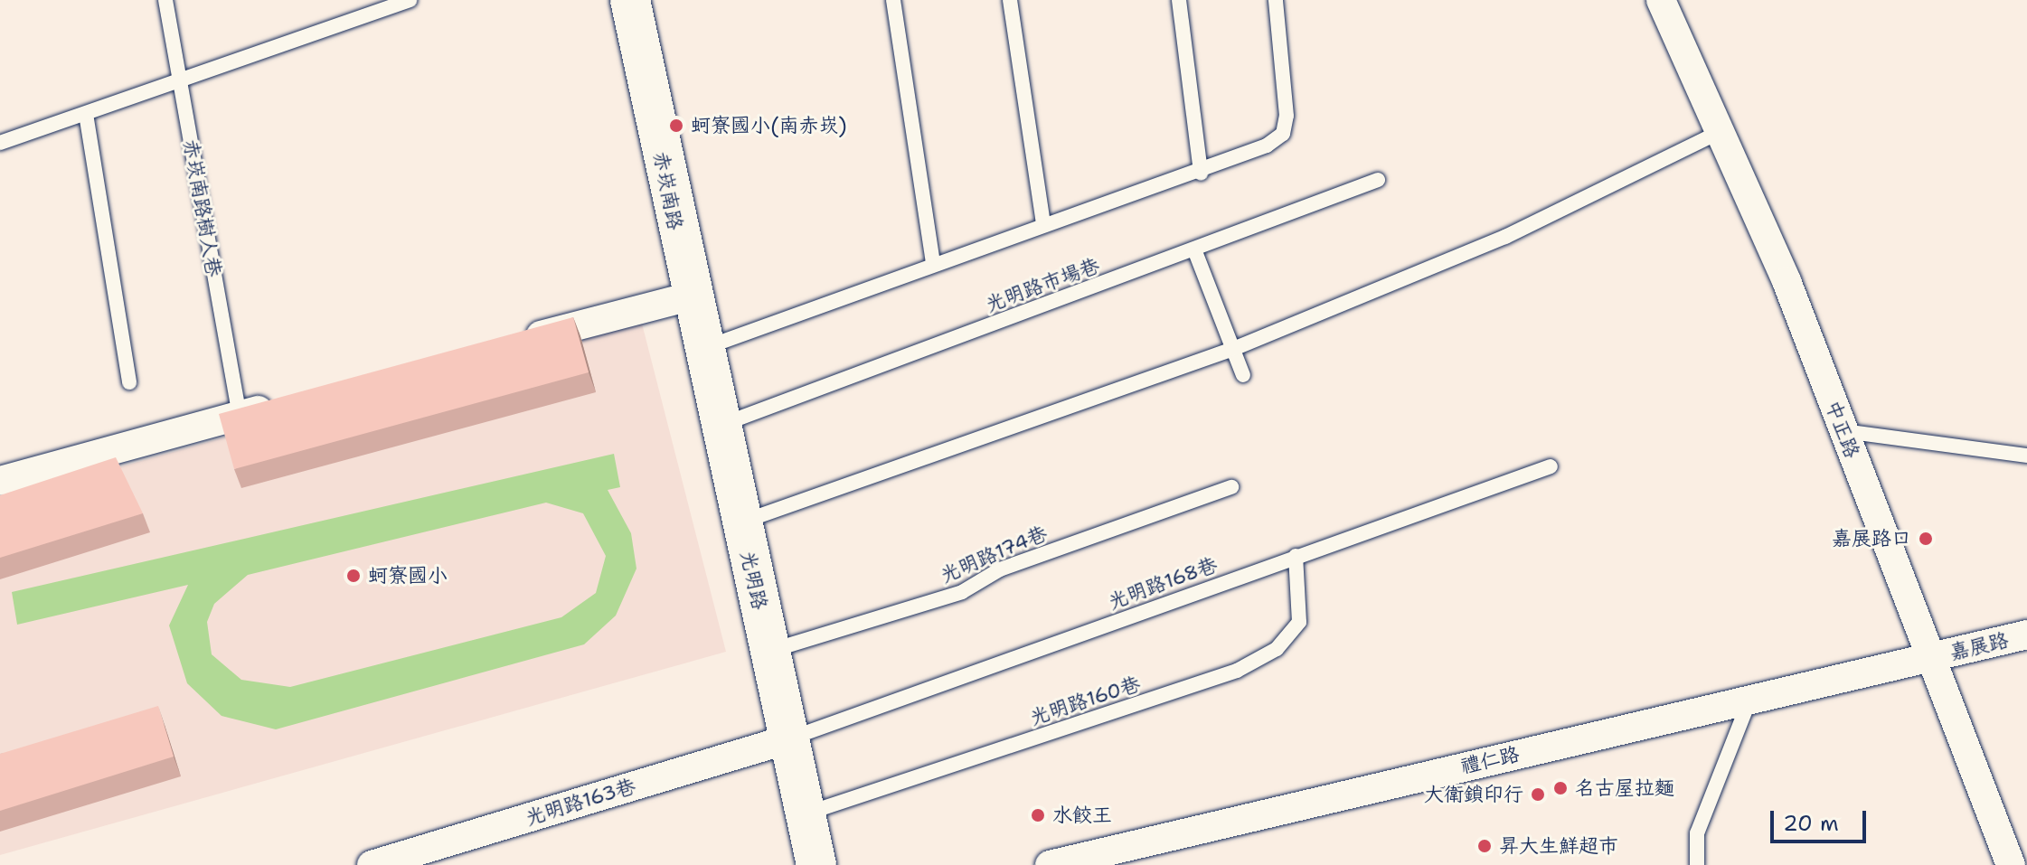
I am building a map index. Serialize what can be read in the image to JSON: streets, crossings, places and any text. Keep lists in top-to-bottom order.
{
  "streets": {
    "street": [
      "赤崁南路",
      "中正路",
      "光明路",
      "嘉展路",
      "禮仁路",
      "光明路163巷"
    ],
    "lane": [
      "赤崁南路樹人巷",
      "光明路市場巷",
      "光明路174巷",
      "光明路168巷",
      "光明路160巷"
    ]
  },
  "crossings": [
    ["赤崁南路", "光明路"],
    ["光明路市場巷", "光明路"],
    ["中正路", "嘉展路"],
    ["中正路", "禮仁路"],
    ["光明路174巷", "光明路"],
    ["光明路", "光明路168巷"],
    ["光明路", "光明路160巷"],
    ["光明路", "光明路163巷"],
    ["光明路168巷", "光明路160巷"],
    ["光明路168巷", "光明路163巷"],
    ["嘉展路", "禮仁路"]
  ],
  "places": [
    "蚵寮國小(南赤崁)",
    "嘉展路口",
    "蚵寮國小",
    "名古屋拉麵",
    "大衛鎖印行",
    "水餃王",
    "昇大生鮮超市"
  ],
  "scale_bar": "20 m"
}
